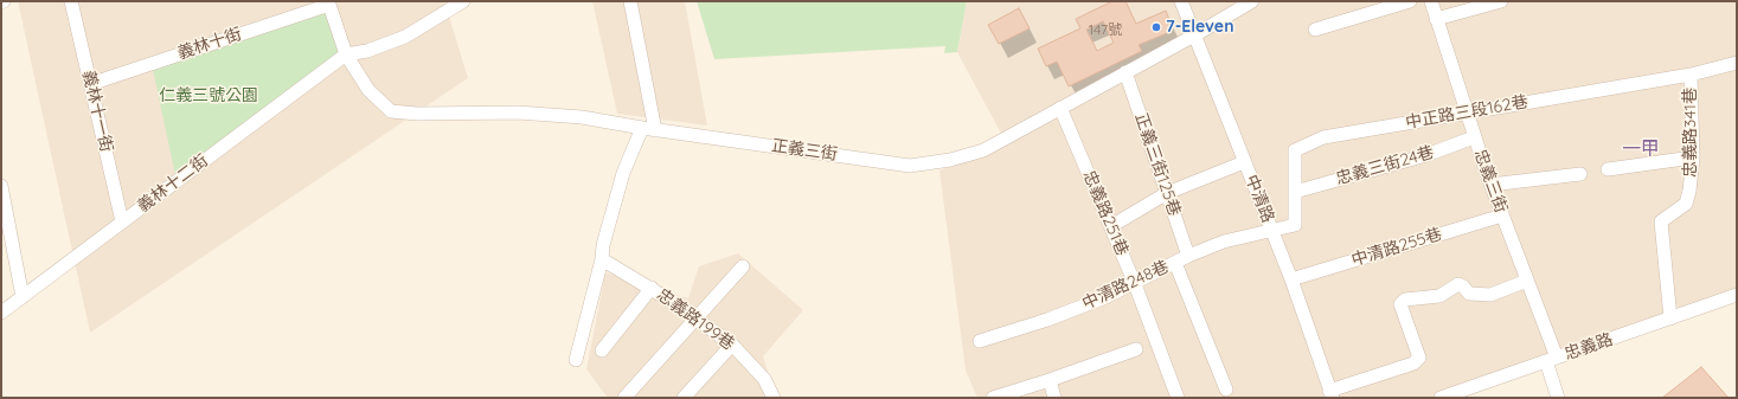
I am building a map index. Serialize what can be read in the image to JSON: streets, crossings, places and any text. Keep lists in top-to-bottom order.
{
  "streets": {
    "street": [
      "義林十街",
      "義林十一街",
      "中正路三段162巷",
      "忠義路341巷",
      "正義三街",
      "正義三街125巷",
      "忠義三街24巷",
      "忠義三街",
      "義林十二街",
      "中清路",
      "忠義路251巷",
      "中清路255巷",
      "中清路248巷",
      "忠義路199巷",
      "忠義路"
    ]
  },
  "crossings": [
    ["義林十街", "義林十一街"],
    ["義林十街", "正義三街"],
    ["義林十一街", "義林十二街"],
    ["中正路三段162巷", "忠義路341巷"],
    ["中正路三段162巷", "忠義三街24巷"],
    ["中正路三段162巷", "忠義三街"],
    ["中正路三段162巷", "中清路"],
    ["中正路三段162巷", "中清路248巷"],
    ["忠義路341巷", "忠義路"],
    ["正義三街", "正義三街125巷"],
    ["正義三街", "義林十二街"],
    ["正義三街", "中清路"],
    ["正義三街", "忠義路251巷"],
    ["正義三街125巷", "中清路248巷"],
    ["忠義三街24巷", "忠義三街"],
    ["忠義三街", "中清路255巷"],
    ["忠義三街", "忠義路"],
    ["中清路", "中清路255巷"],
    ["中清路", "中清路248巷"],
    ["忠義路251巷", "中清路248巷"]
  ],
  "districts": ["一甲"],
  "parks": ["仁義三號公園"],
  "places": ["7-Eleven"],
  "house_numbers": ["147號"]
}
